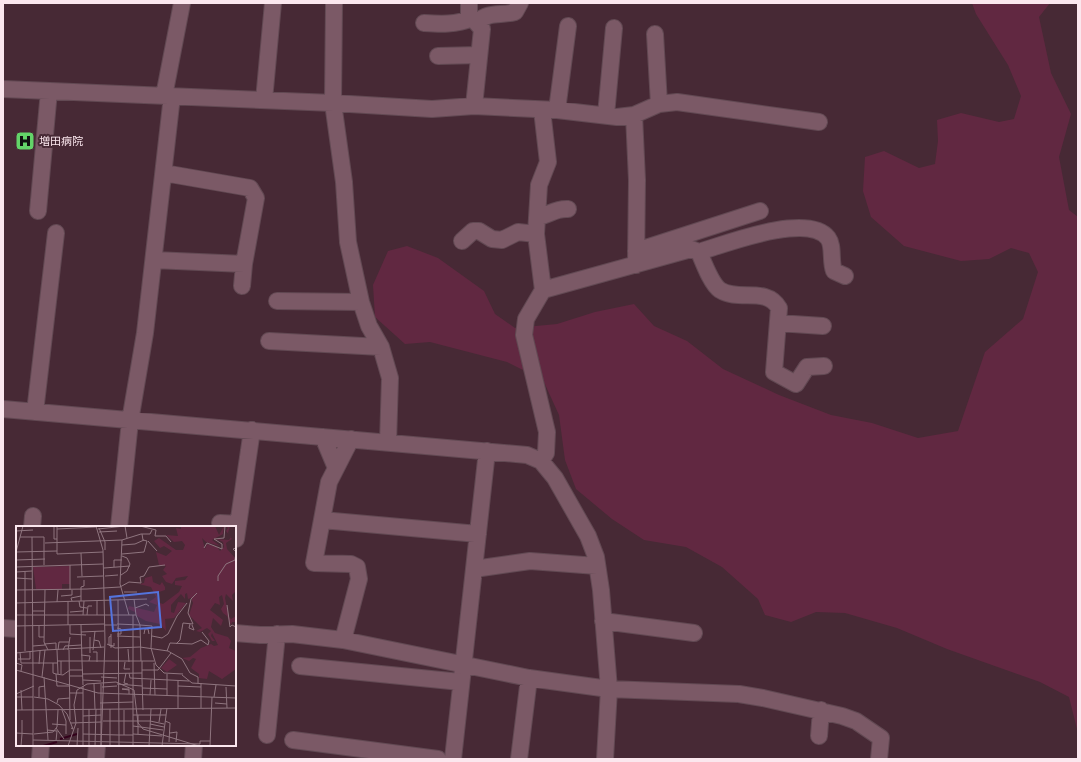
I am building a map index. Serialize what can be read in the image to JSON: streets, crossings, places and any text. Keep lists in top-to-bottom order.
{
  "places": {
    "hospital": ["増田病院"]
  }
}
